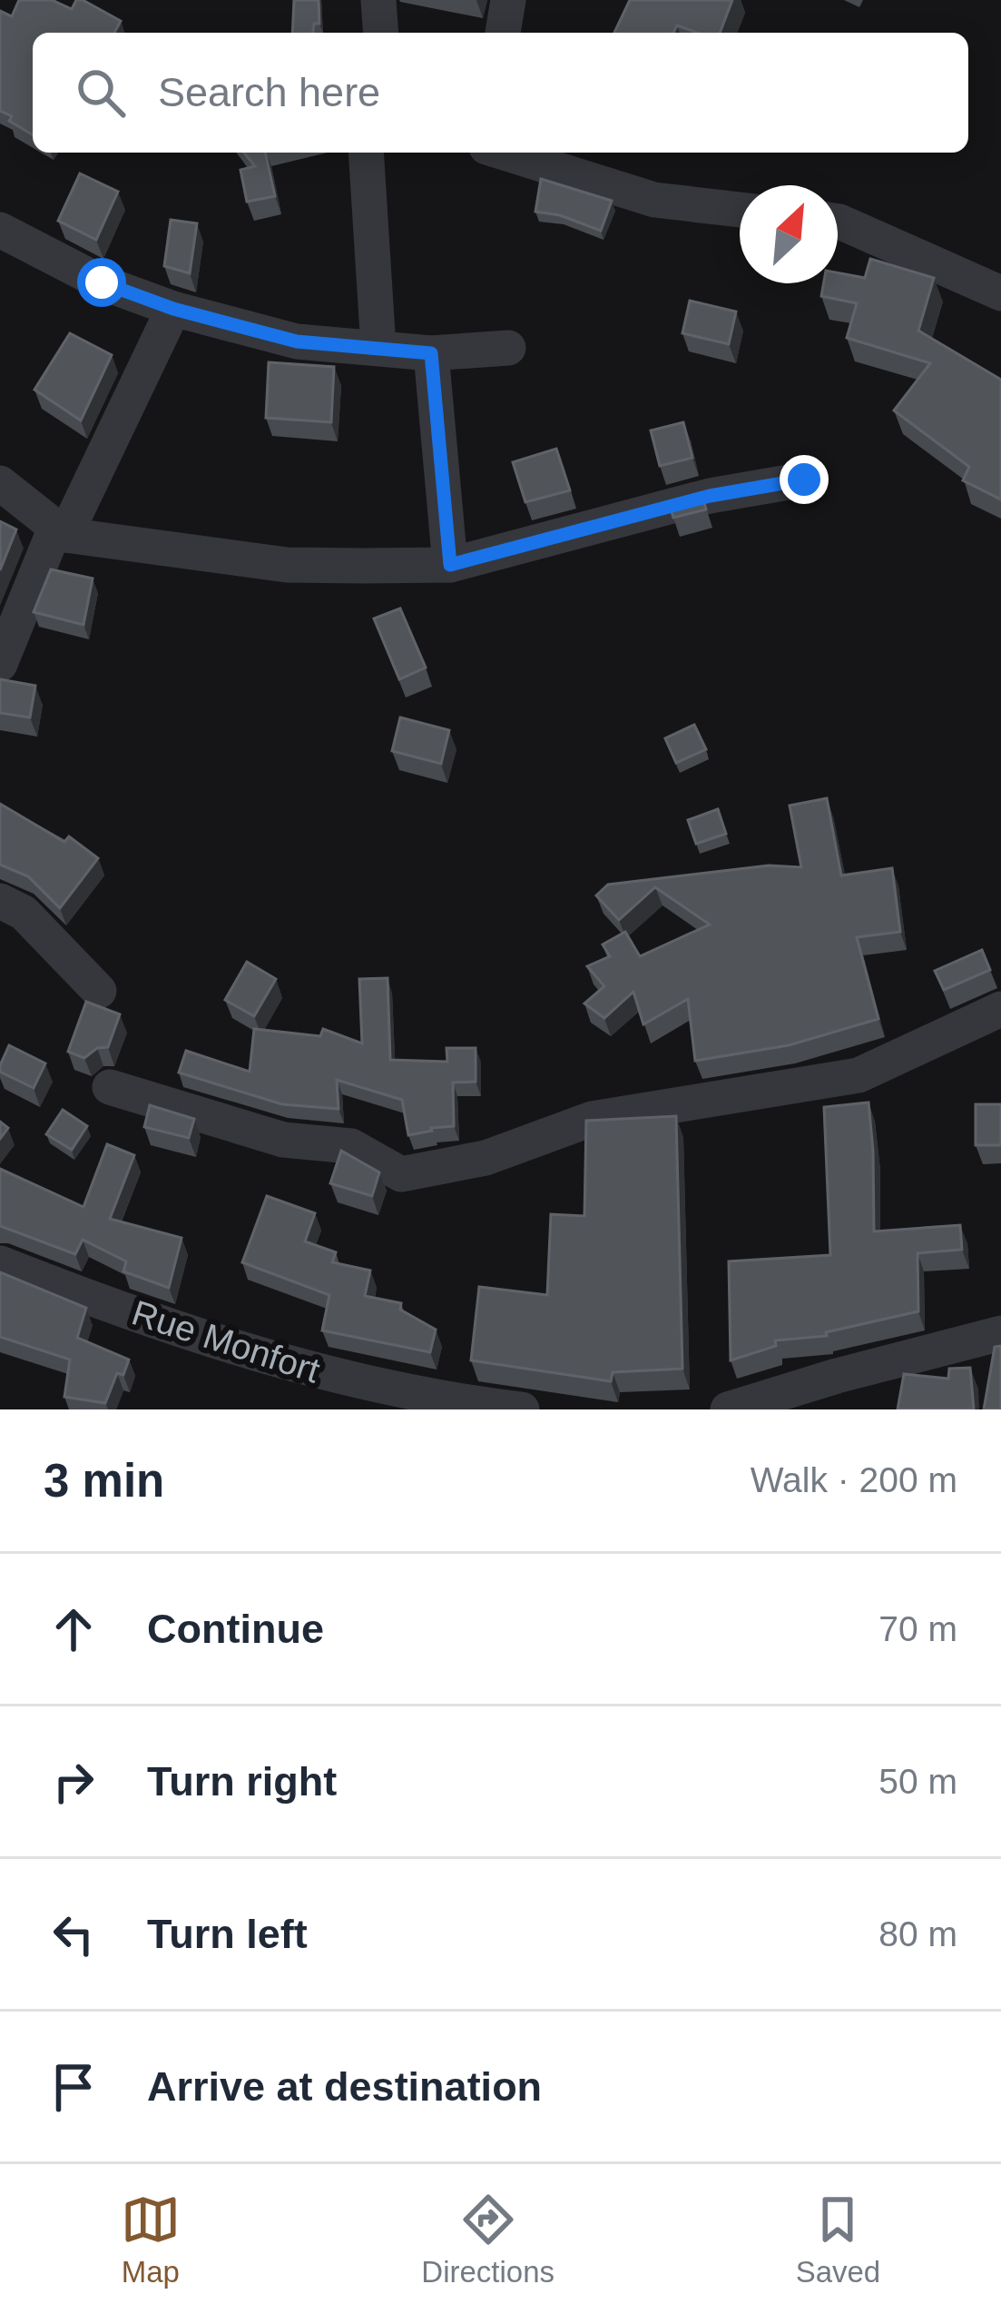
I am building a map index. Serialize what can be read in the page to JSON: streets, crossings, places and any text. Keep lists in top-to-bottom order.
{
  "streets": {
    "street": ["Rue Monfort"]
  },
  "north": "top right",
  "page": {
    "search": "Search here",
    "heading": ["3 min", "Walk · 200 m"],
    "list": [
      ["Continue", "70 m"],
      ["Turn right", "50 m"],
      ["Turn left", "80 m"],
      "Arrive at destination"
    ],
    "nav": ["Map", "Directions", "Saved"]
  }
}
